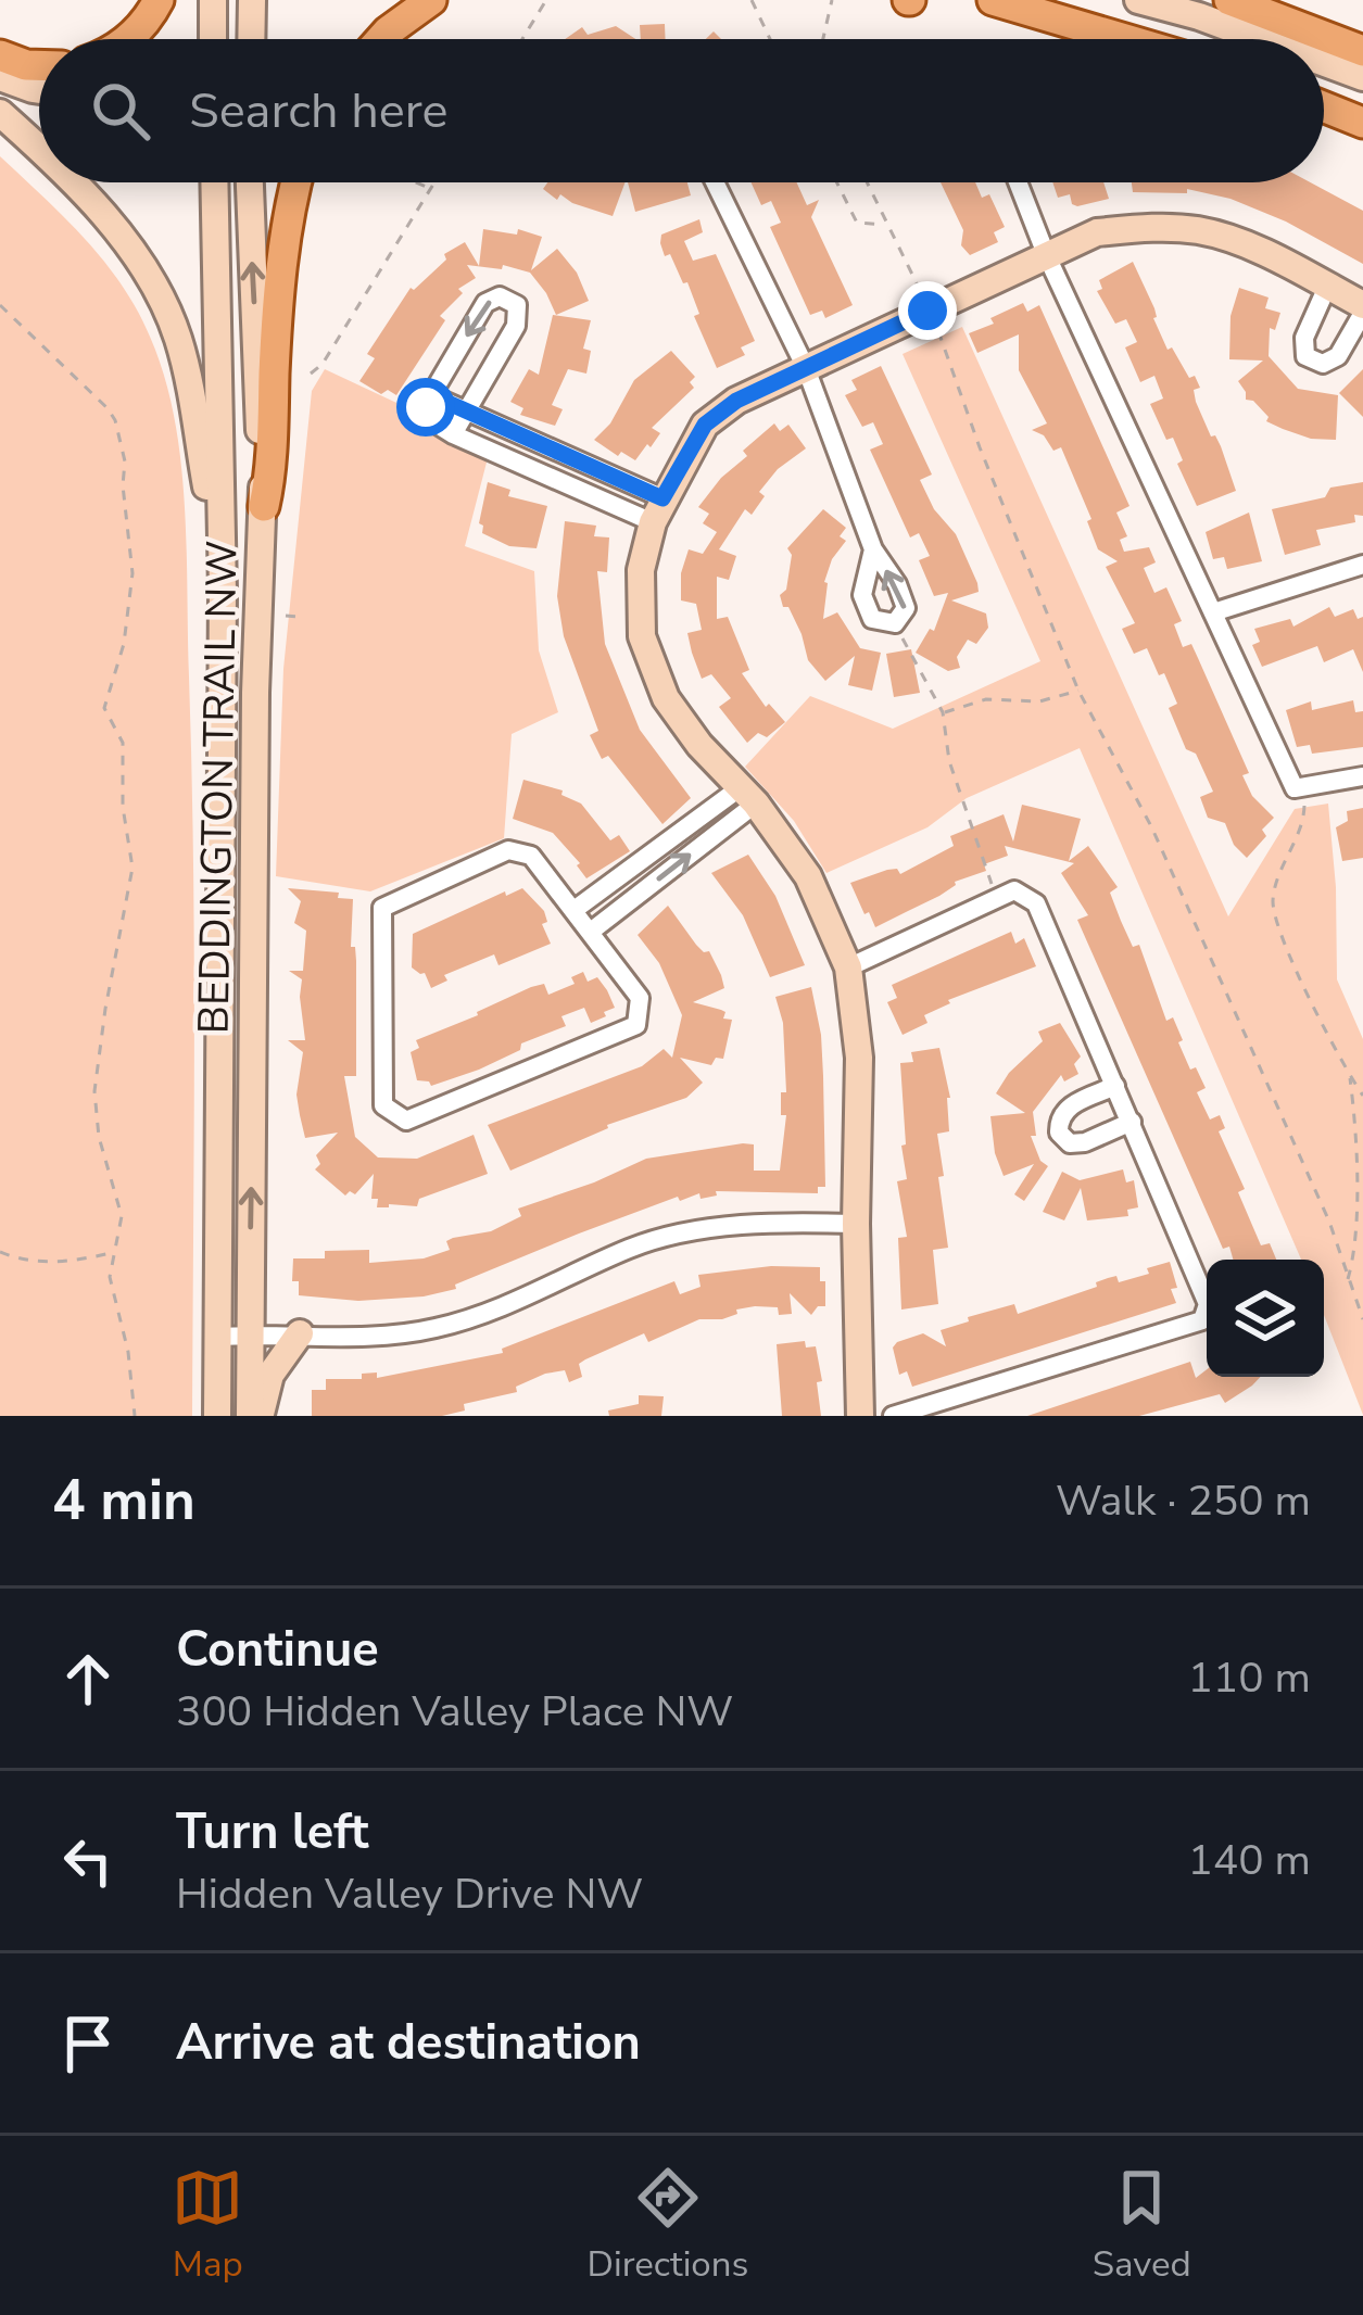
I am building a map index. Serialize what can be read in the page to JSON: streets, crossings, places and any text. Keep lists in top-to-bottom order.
{
  "streets": {
    "main road": ["BEDDINGTON TRAIL NW"]
  },
  "page": {
    "search": "Search here",
    "heading": ["4 min", "Walk · 250 m"],
    "list": [
      ["Continue", "300 Hidden Valley Place NW", "110 m"],
      ["Turn left", "Hidden Valley Drive NW", "140 m"],
      "Arrive at destination"
    ],
    "nav": ["Map", "Directions", "Saved"]
  }
}
